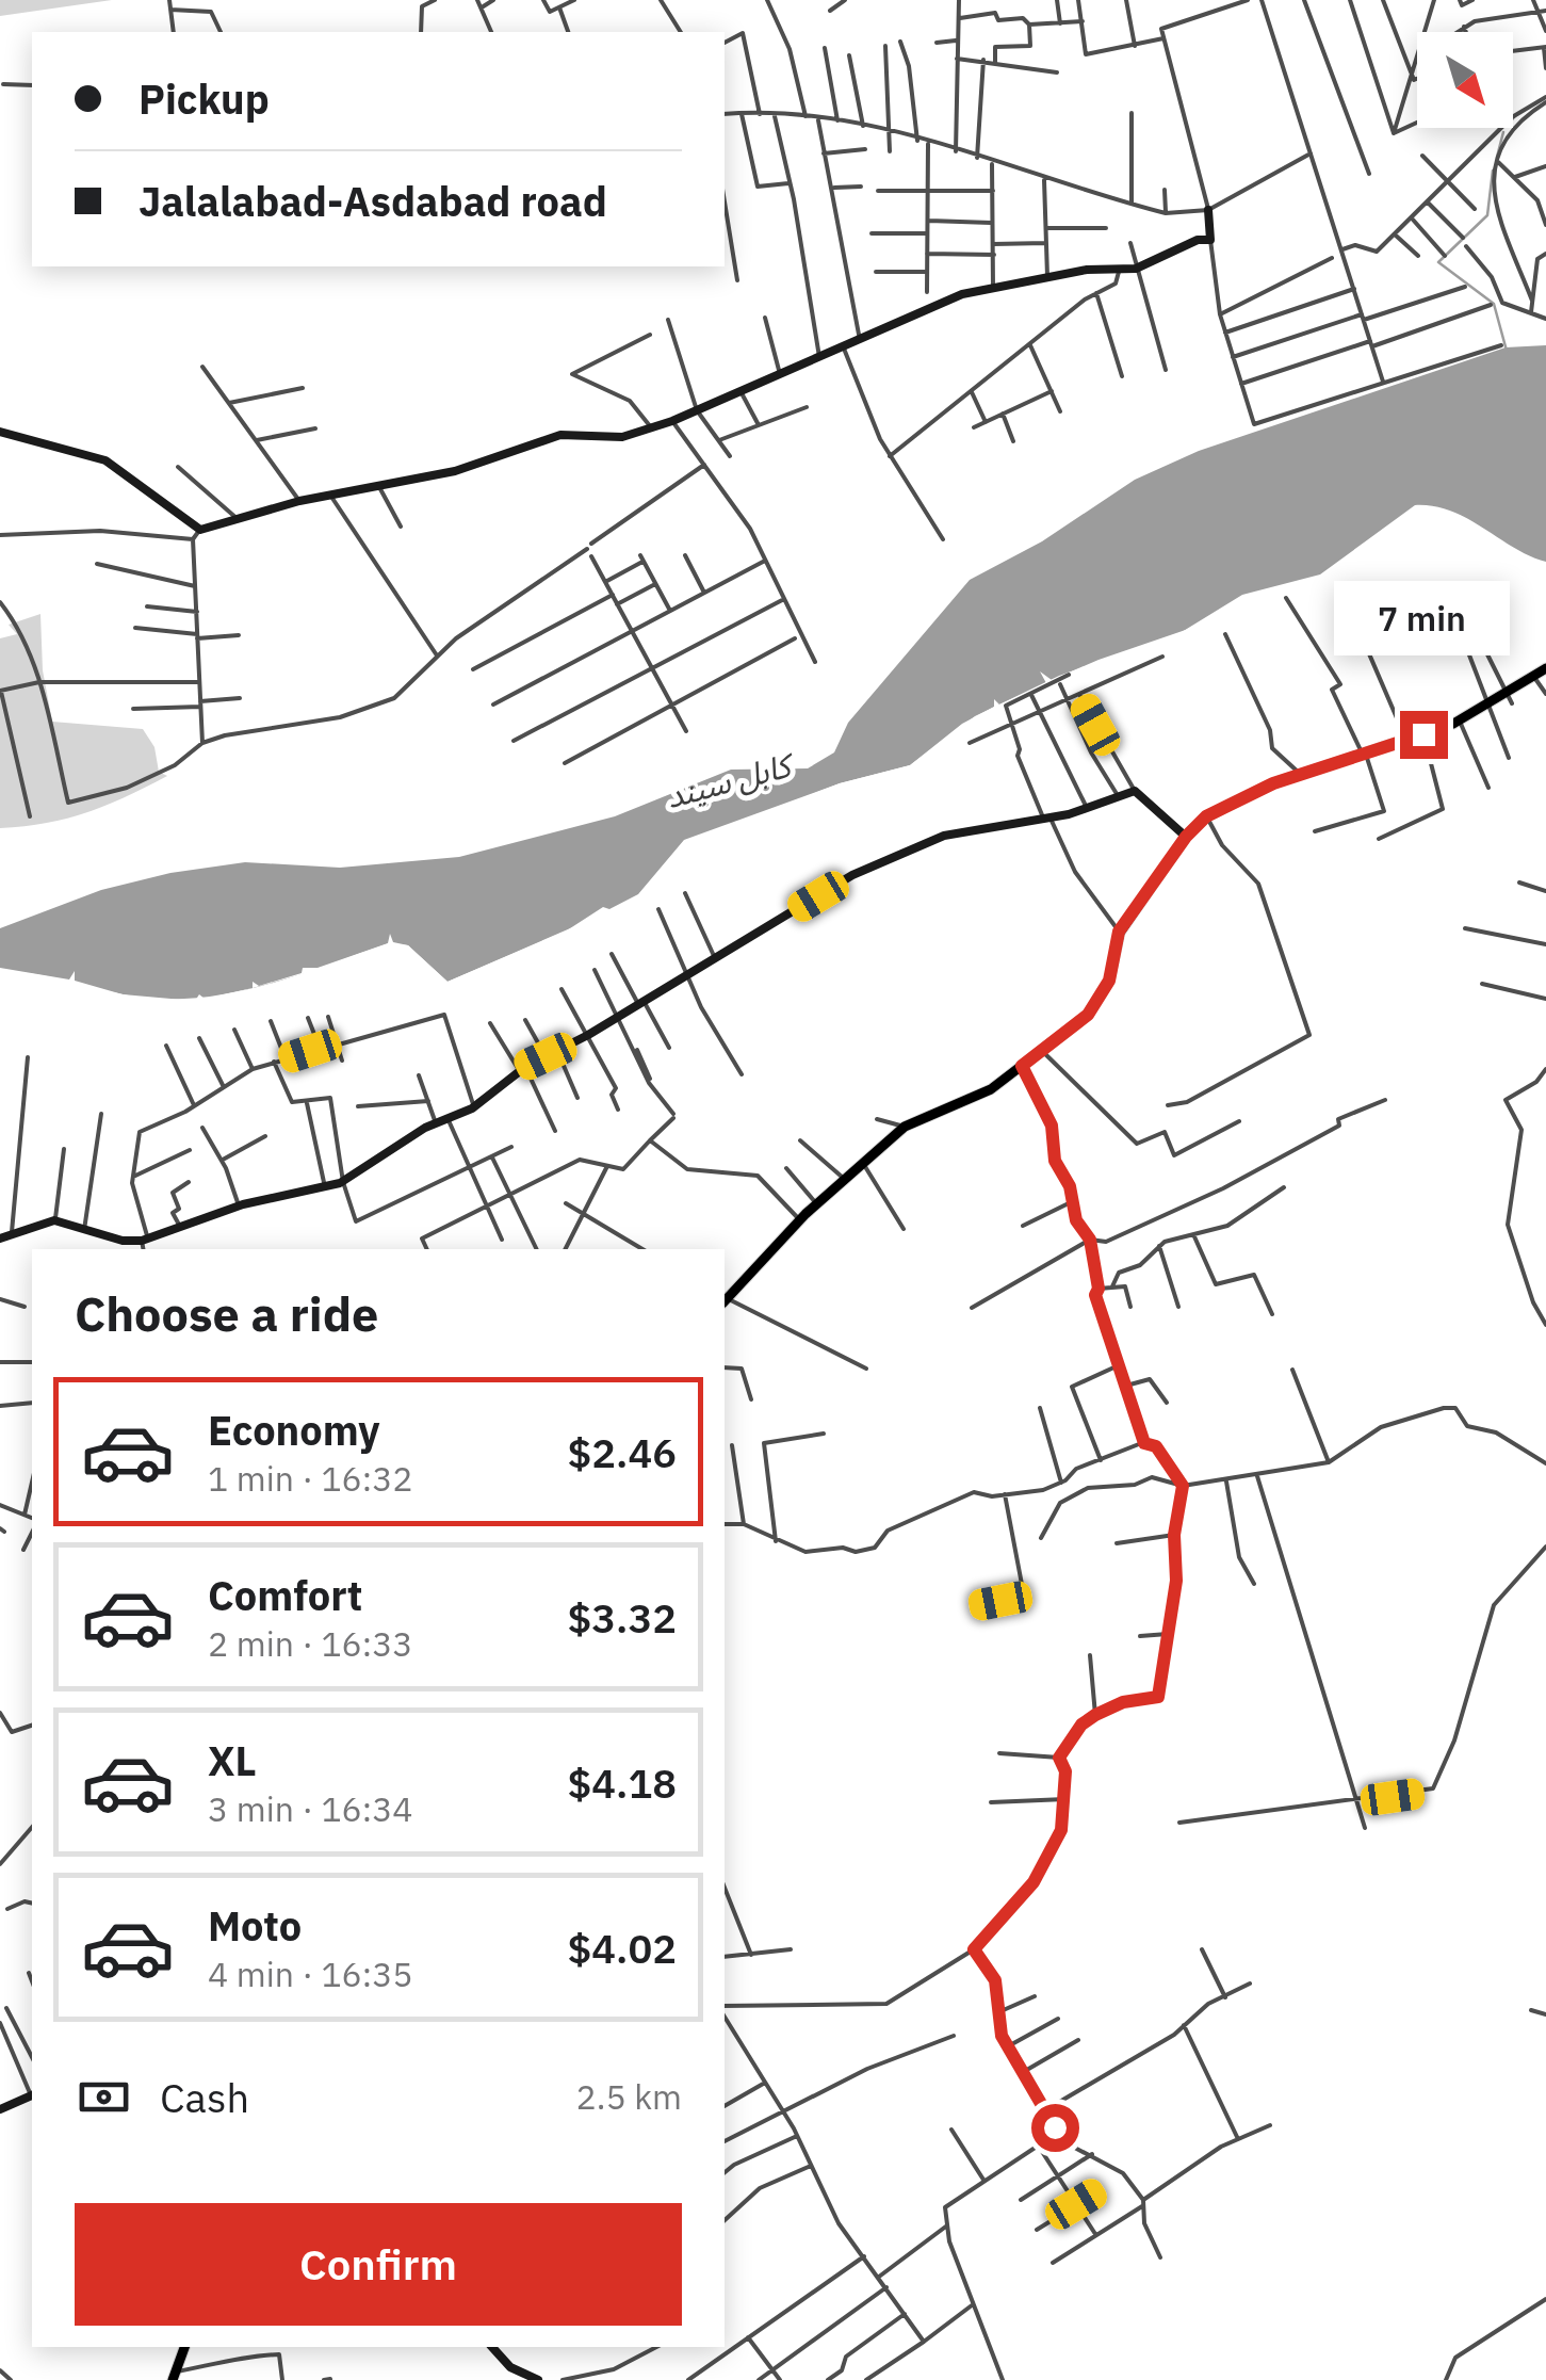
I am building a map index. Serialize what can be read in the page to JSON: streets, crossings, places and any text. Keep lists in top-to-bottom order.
{
  "water": ["کابل سيند"],
  "north": "bottom right",
  "page": {
    "banner": ["Pickup", "Jalalabad-Asdabad road"],
    "bubble": "7 min",
    "heading": "Choose a ride",
    "list": [
      {
        "name": "Economy",
        "note": "1 min · 16:32",
        "value": "$2.46"
      },
      {
        "name": "Comfort",
        "note": "2 min · 16:33",
        "value": "$3.32"
      },
      {
        "name": "XL",
        "note": "3 min · 16:34",
        "value": "$4.18"
      },
      {
        "name": "Moto",
        "note": "4 min · 16:35",
        "value": "$4.02"
      }
    ],
    "pay": ["Cash", "2.5 km"],
    "buttons": "Confirm"
  }
}
